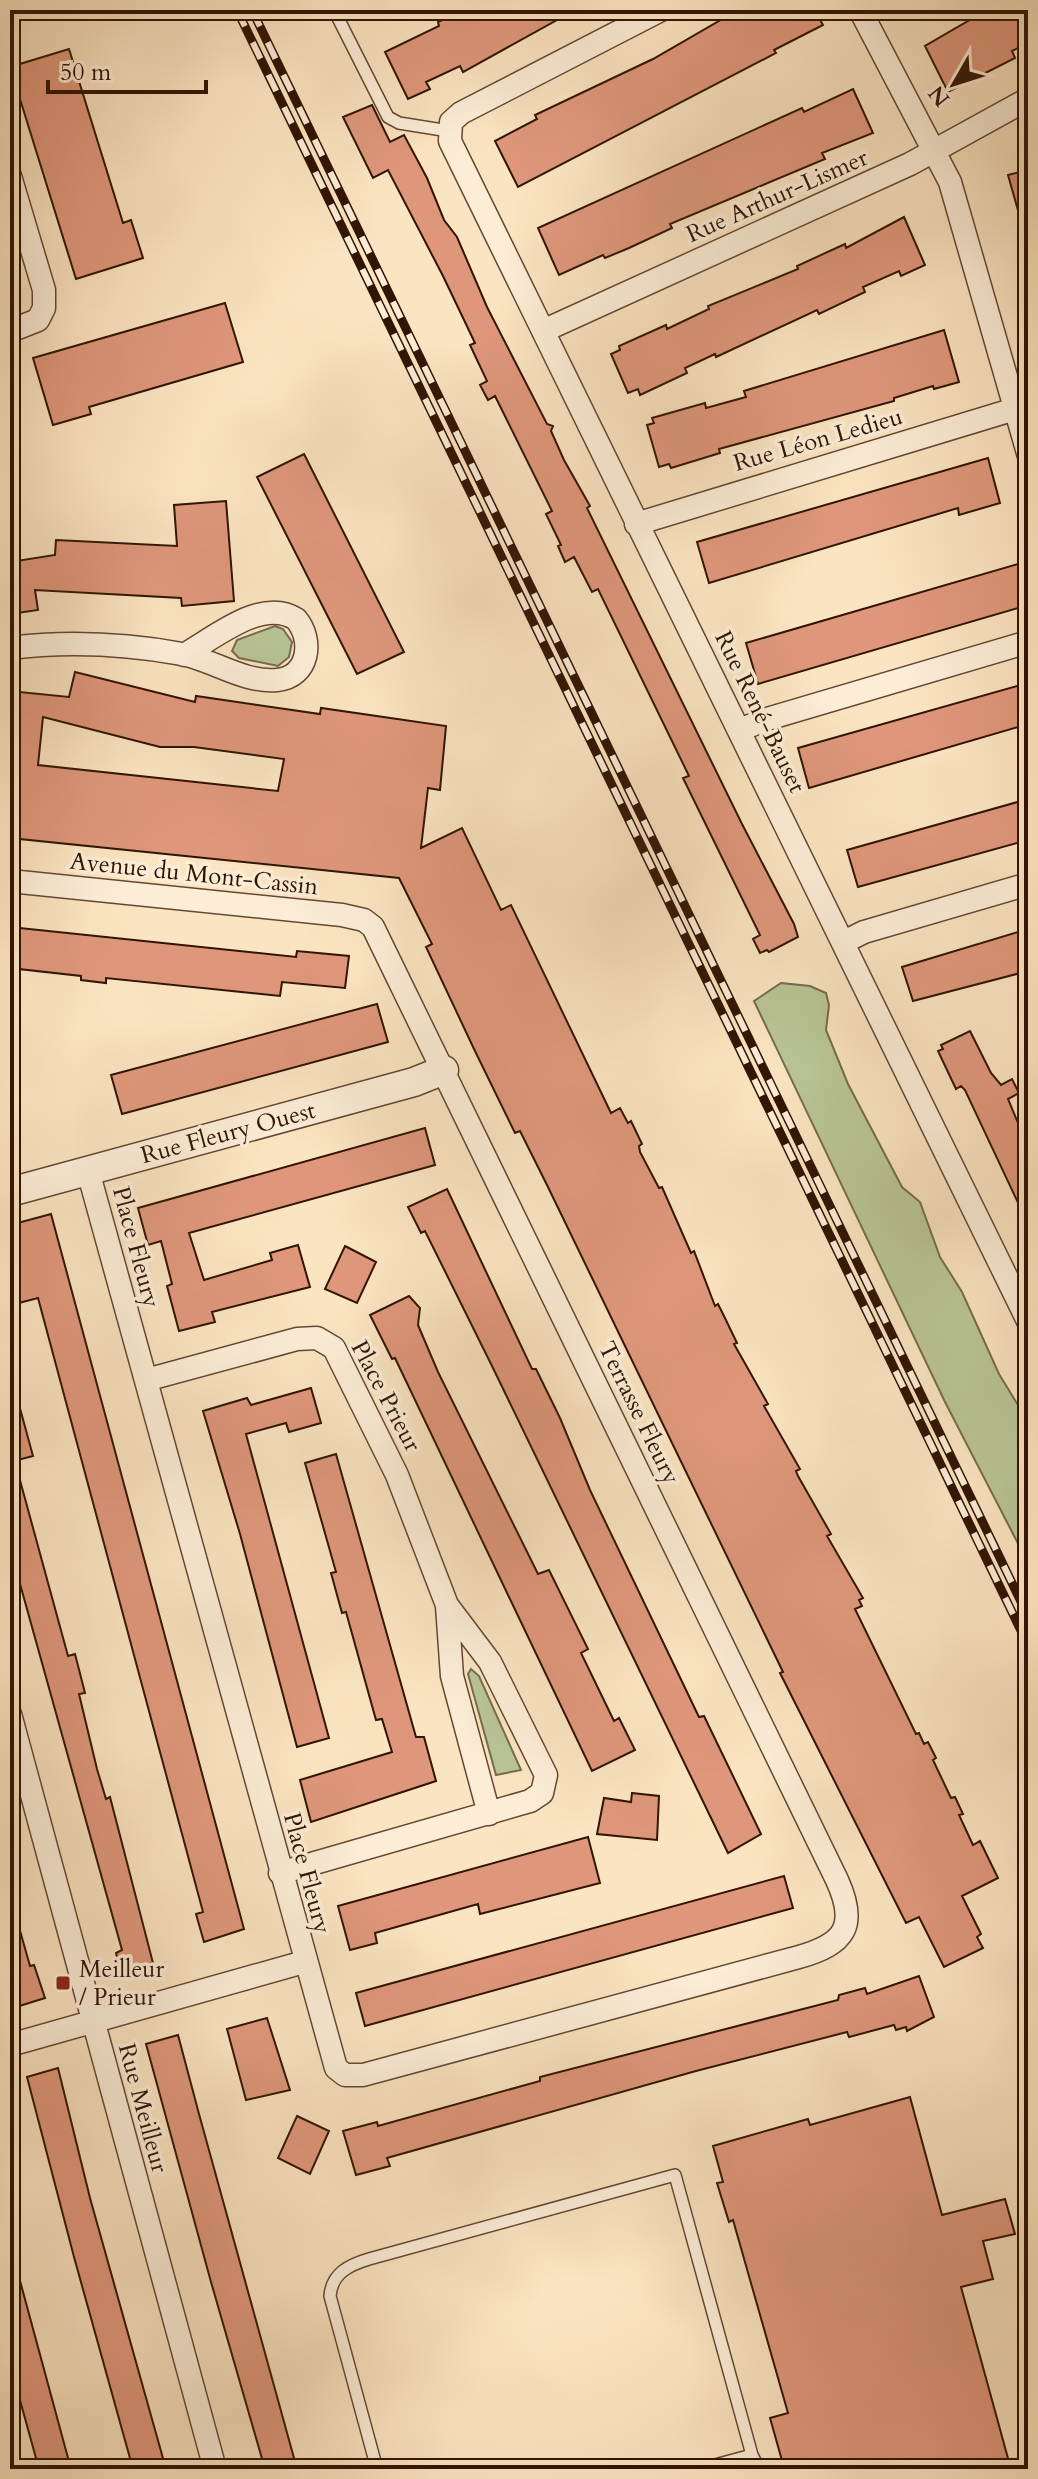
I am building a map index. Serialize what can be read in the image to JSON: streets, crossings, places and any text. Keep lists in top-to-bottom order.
{
  "streets": {
    "street": [
      "Rue Arthur-Lismer",
      "Rue Léon Ledieu",
      "Rue René-Bauset",
      "Avenue du Mont-Cassin",
      "Rue Fleury Ouest",
      "Place Fleury",
      "Place Prieur",
      "Terrasse Fleury",
      "Rue Meilleur"
    ]
  },
  "crossings": [
    ["Rue Arthur-Lismer", "Rue René-Bauset"],
    ["Rue Léon Ledieu", "Rue René-Bauset"],
    ["Avenue du Mont-Cassin", "Terrasse Fleury"],
    ["Rue Fleury Ouest", "Place Fleury"],
    ["Rue Fleury Ouest", "Terrasse Fleury"],
    ["Place Fleury", "Place Prieur"],
    ["Place Fleury", "Terrasse Fleury"]
  ],
  "places": {
    "transit": ["Meilleur / Prieur"]
  },
  "scale_bar": "50 m",
  "north": "bottom left"
}
